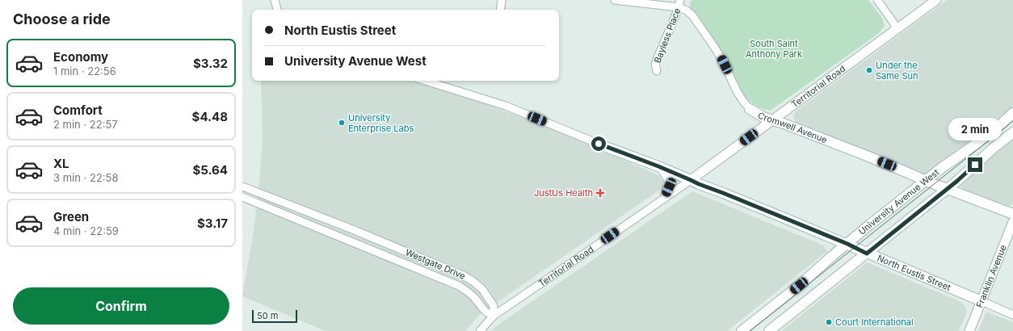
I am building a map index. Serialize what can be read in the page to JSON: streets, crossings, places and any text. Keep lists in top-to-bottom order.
{
  "streets": {
    "main road": ["Cromwell Avenue", "University Avenue West", "North Eustis Street"],
    "street": [
      "Bayless Place",
      "Territorial Road",
      "Westgate Drive",
      "Franklin Avenue"
    ]
  },
  "crossings": [
    ["Bayless Place", "Cromwell Avenue"],
    ["Territorial Road", "Cromwell Avenue"],
    ["Territorial Road", "Westgate Drive"],
    ["Territorial Road", "North Eustis Street"],
    ["Cromwell Avenue", "University Avenue West"],
    ["University Avenue West", "North Eustis Street"],
    ["North Eustis Street", "Franklin Avenue"]
  ],
  "parks": ["South Saint Anthony Park"],
  "places": {
    "other": ["Under the Same Sun", "University Enterprise Labs", "Court International"],
    "health": ["JustUs Health"]
  },
  "scale_bar": "50 m",
  "page": {
    "heading": "Choose a ride",
    "banner": ["North Eustis Street", "University Avenue West"],
    "list": [
      {
        "name": "Economy",
        "note": "1 min · 22:56",
        "value": "$3.32"
      },
      {
        "name": "Comfort",
        "note": "2 min · 22:57",
        "value": "$4.48"
      },
      {
        "name": "XL",
        "note": "3 min · 22:58",
        "value": "$5.64"
      },
      {
        "name": "Green",
        "note": "4 min · 22:59",
        "value": "$3.17"
      }
    ],
    "bubble": "2 min",
    "buttons": "Confirm",
    "scale": "50 m"
  }
}
